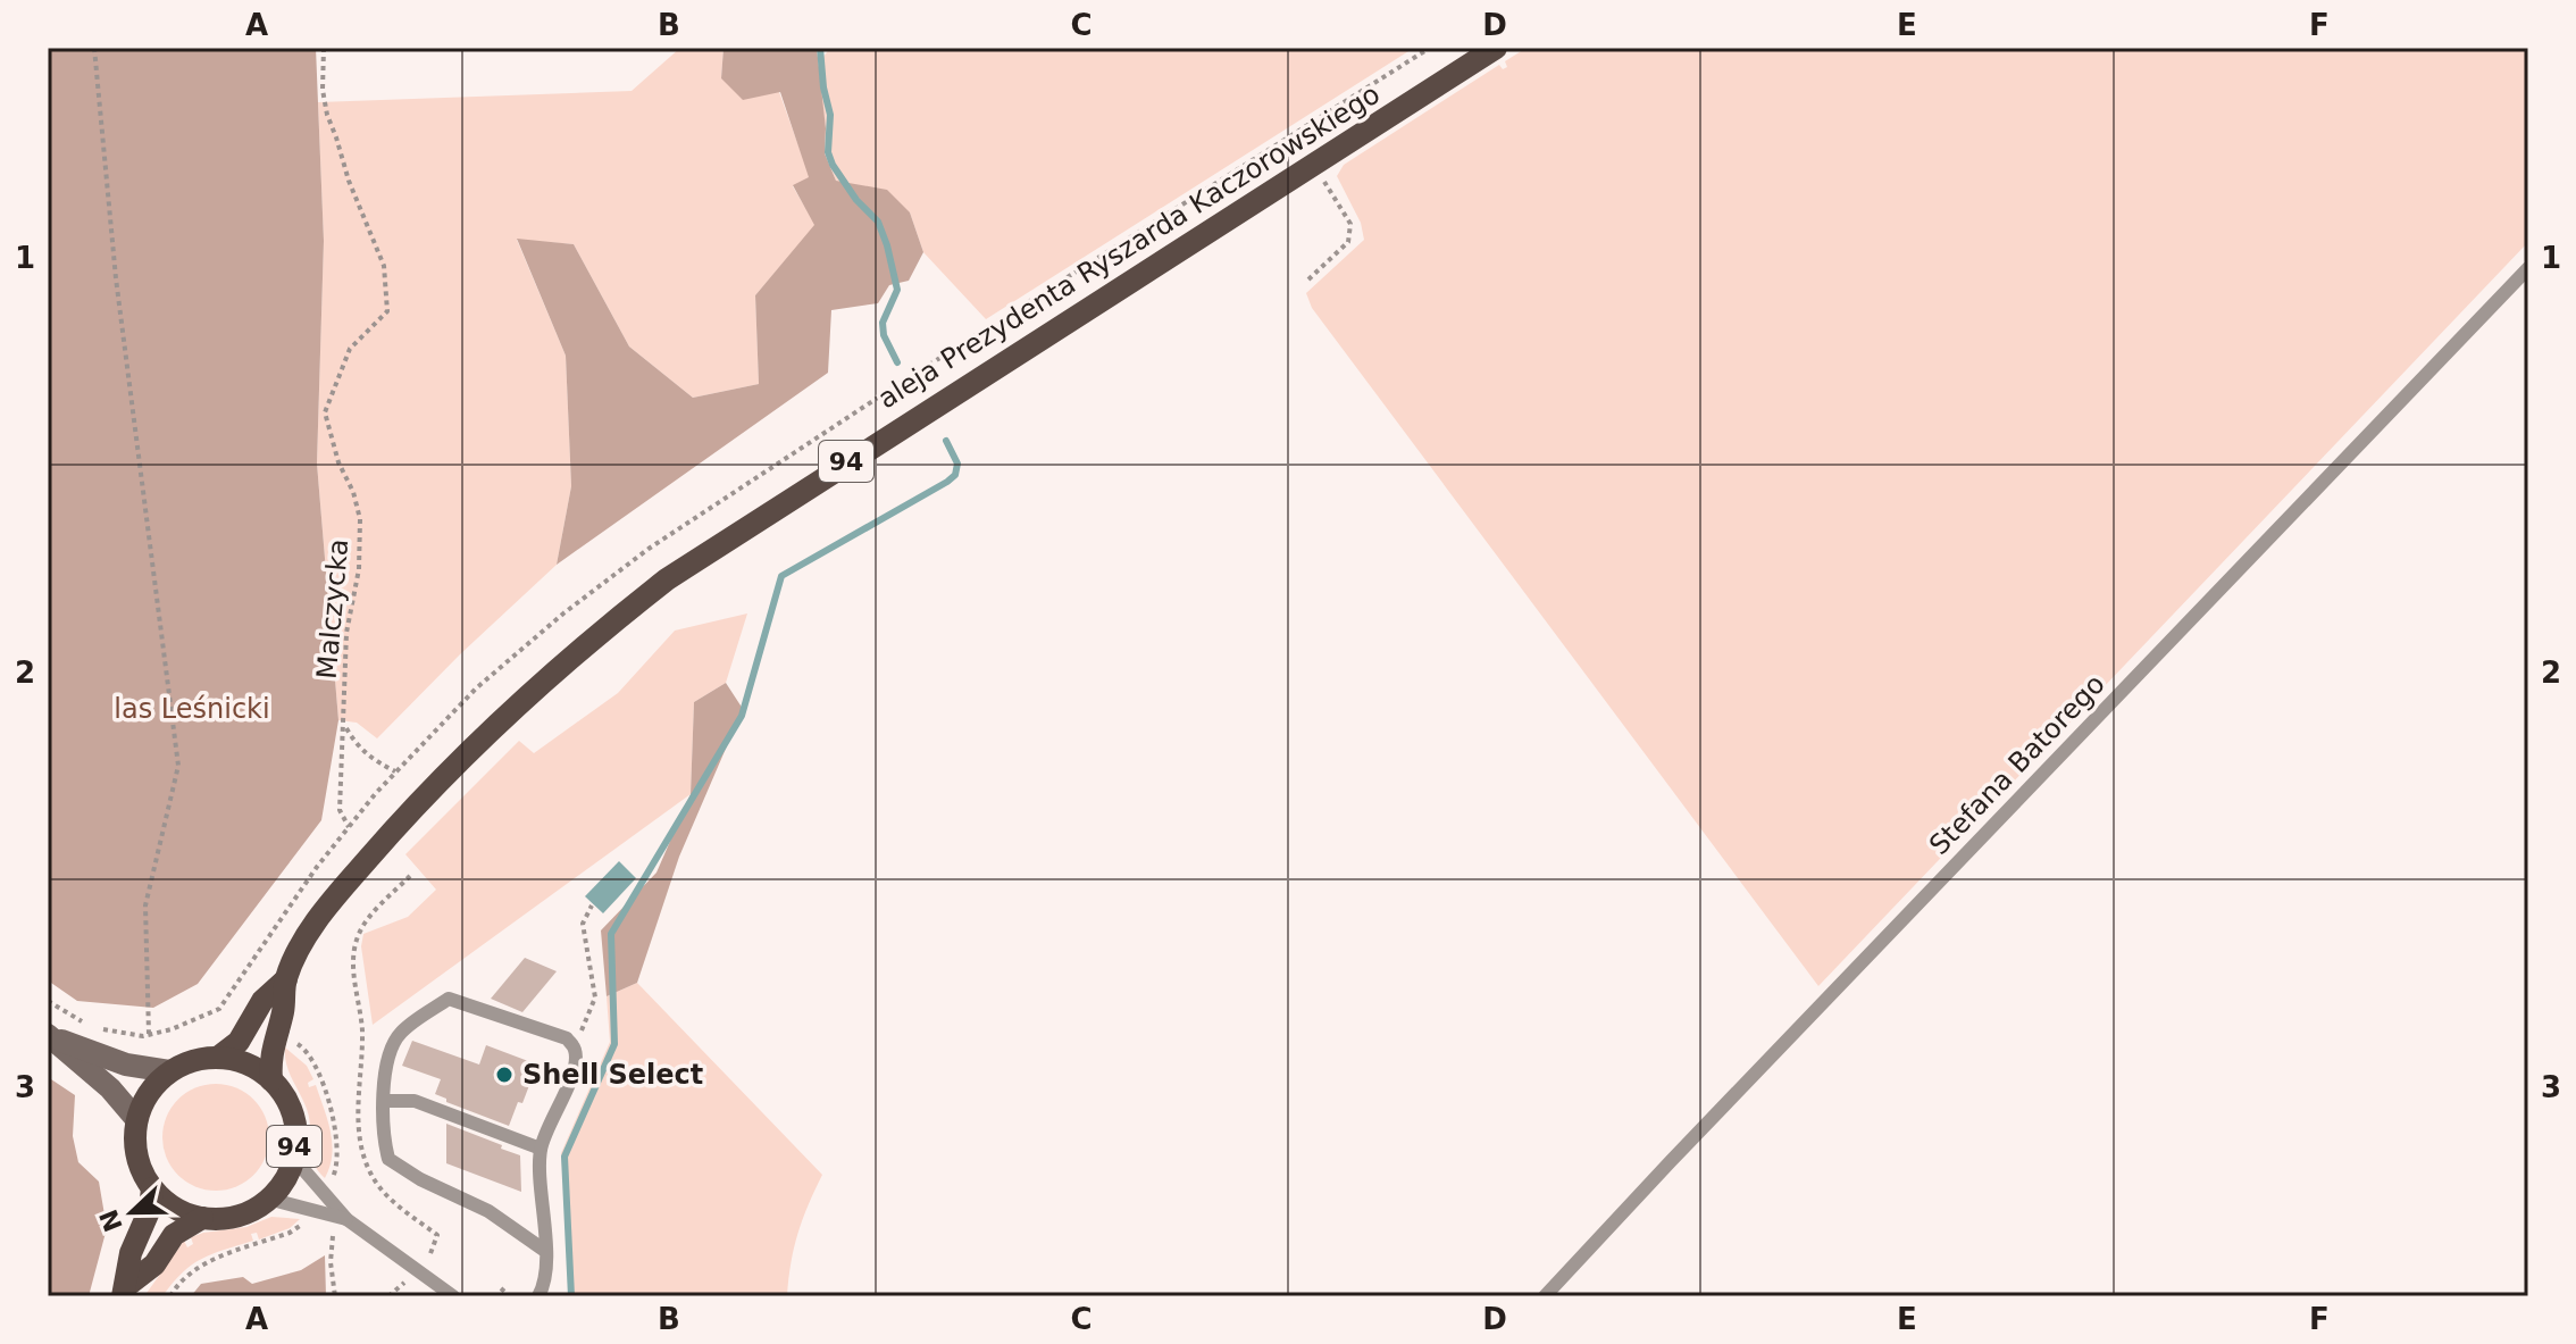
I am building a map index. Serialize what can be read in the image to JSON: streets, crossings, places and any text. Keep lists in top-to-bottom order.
{
  "streets": {
    "main road": ["aleja Prezydenta Ryszarda Kaczorowskiego", "94"],
    "lane": ["Stefana Batorego"],
    "path": ["Malczycka"]
  },
  "crossings": [
    ["aleja Prezydenta Ryszarda Kaczorowskiego", "94"]
  ],
  "parks": ["las Leśnicki"],
  "places": ["Shell Select"],
  "north": "left",
  "grid": {
    "columns": [
      "A",
      "B",
      "C",
      "D",
      "E",
      "F"
    ],
    "rows": ["1", "2", "3"]
  }
}
